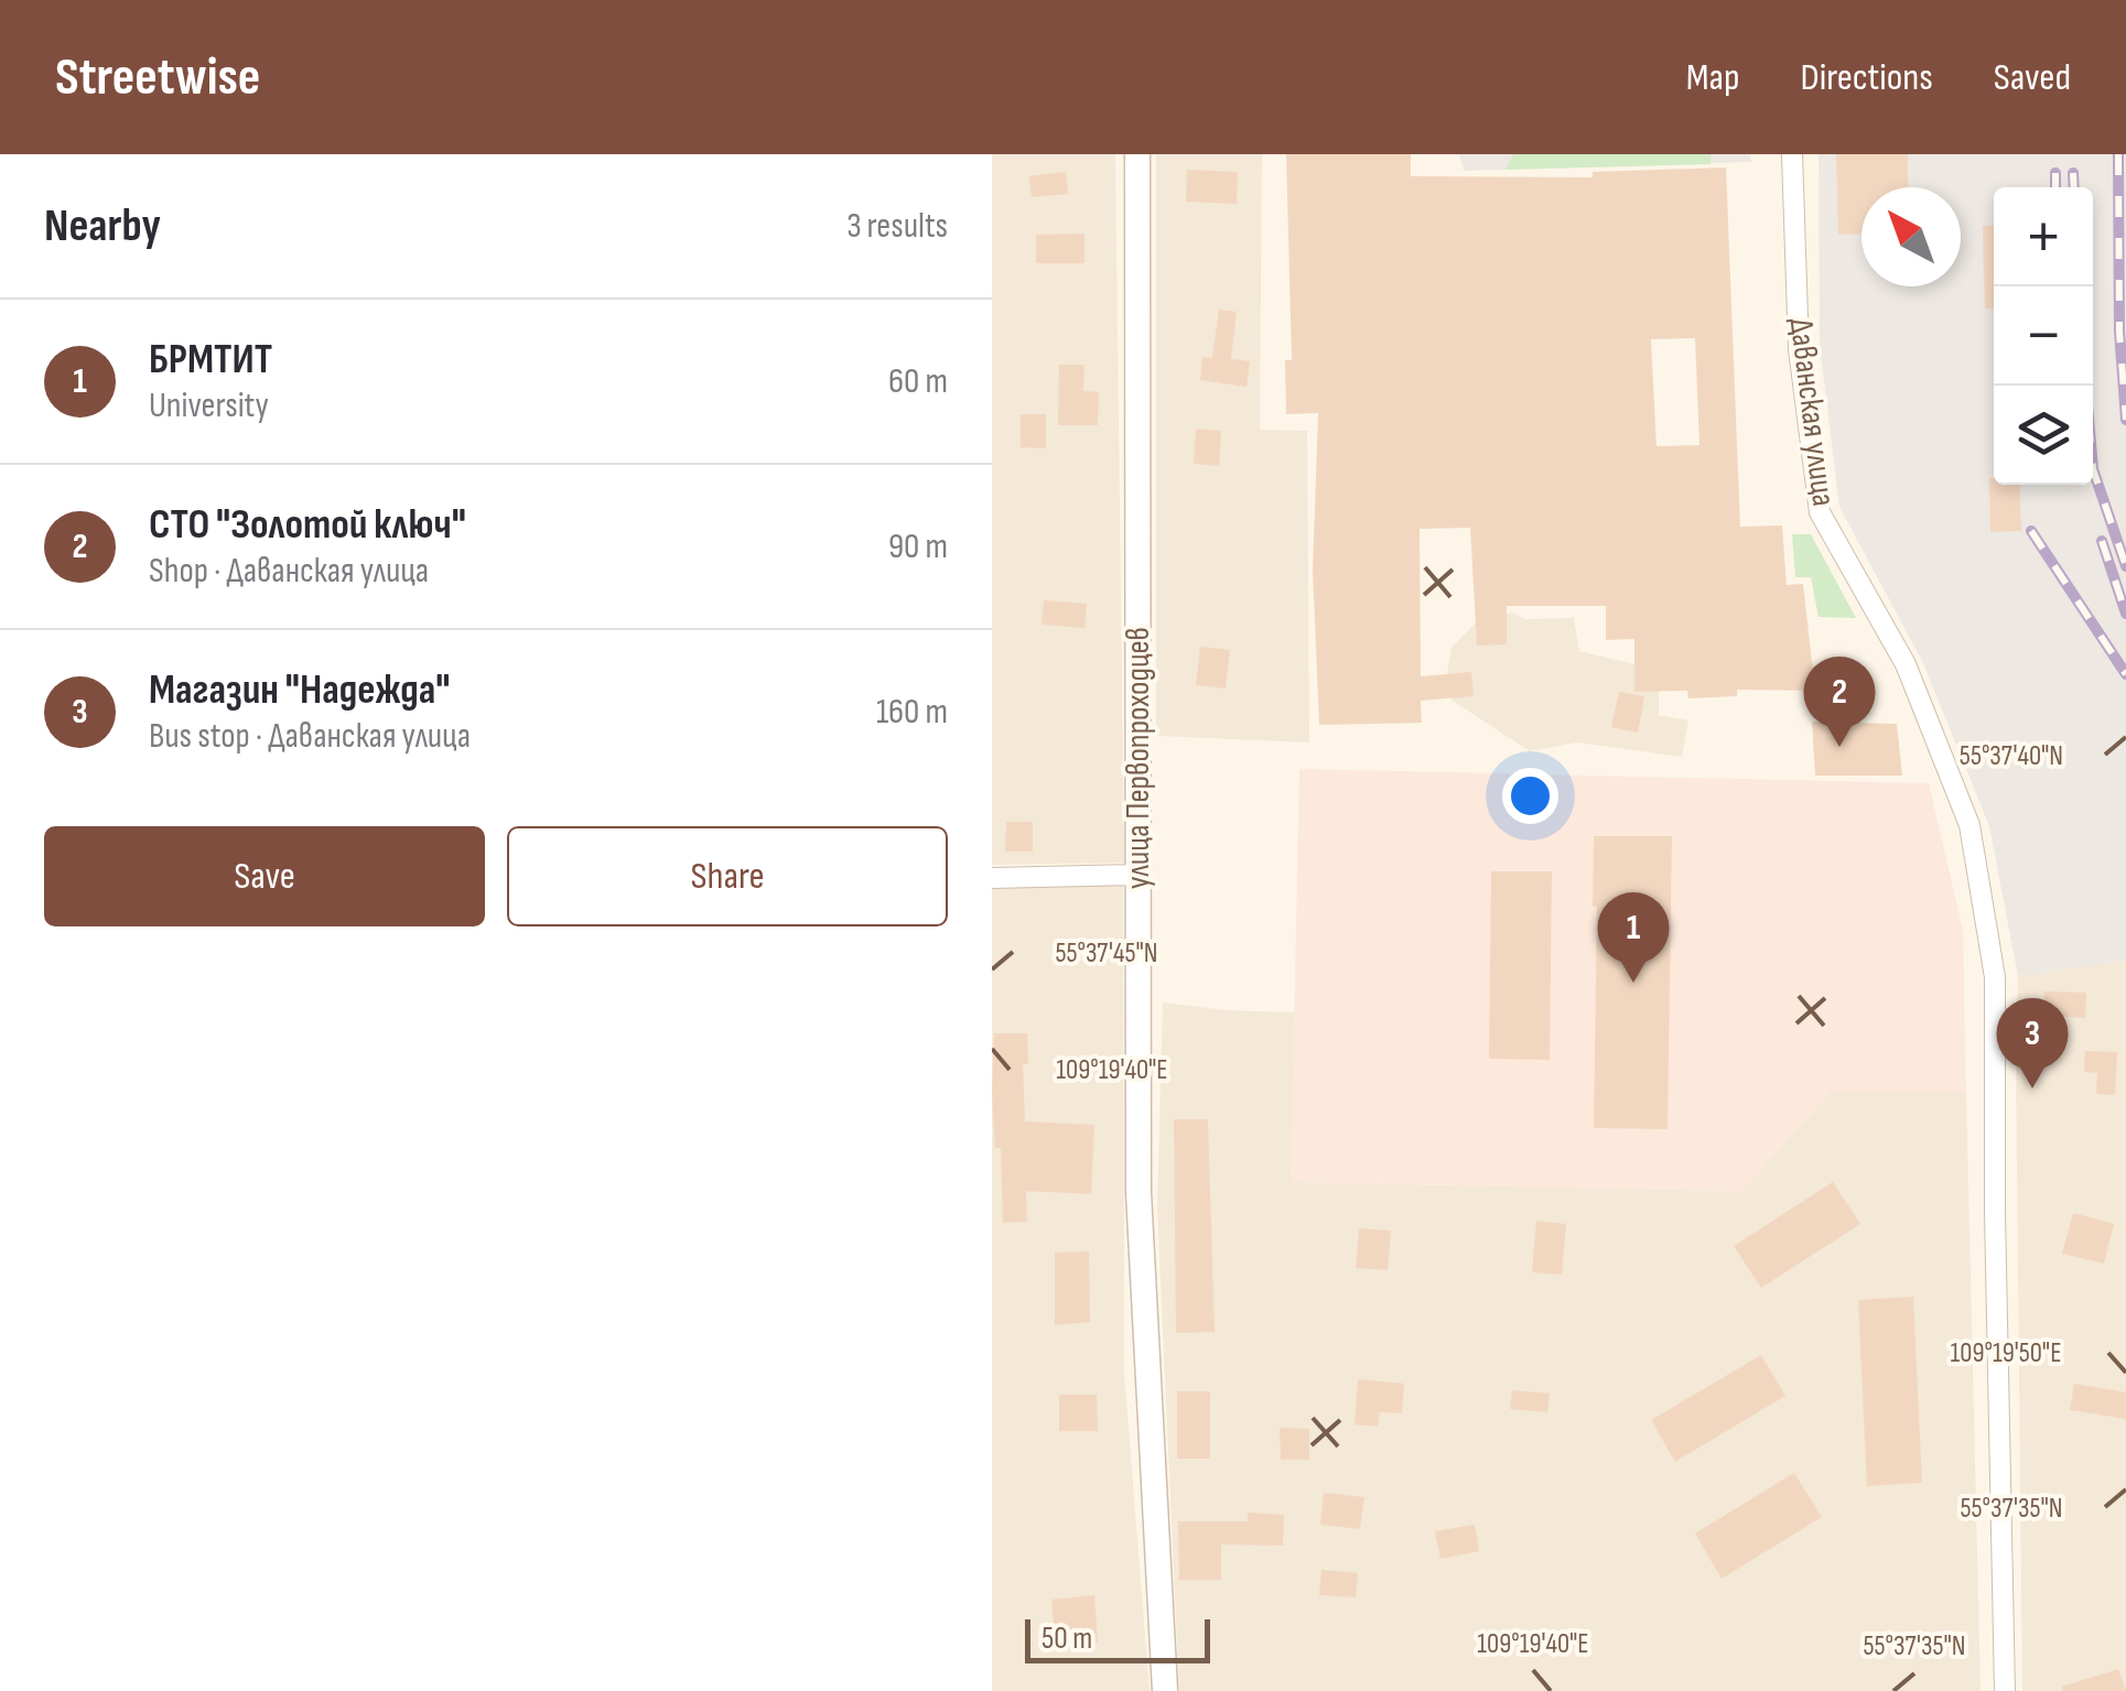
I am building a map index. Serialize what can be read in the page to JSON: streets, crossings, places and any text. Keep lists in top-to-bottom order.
{
  "streets": {
    "street": ["Даванская улица", "улица Первопроходцев"]
  },
  "scale_bar": "50 m",
  "north": "top left",
  "page": {
    "header": "Streetwise",
    "nav": ["Map", "Directions", "Saved"],
    "heading": ["Nearby", "3 results"],
    "map_buttons": ["+", "−"],
    "list": [
      {
        "mark": "1",
        "name": "БРМТИТ",
        "note": "University",
        "value": "60 m"
      },
      {
        "mark": "2",
        "name": "СТО \"Золотой ключ\"",
        "note": "Shop · Даванская улица",
        "value": "90 m"
      },
      {
        "mark": "3",
        "name": "Магазин \"Надежда\"",
        "note": "Bus stop · Даванская улица",
        "value": "160 m"
      }
    ],
    "pins": ["2", "1", "3"],
    "buttons": ["Save", "Share"],
    "scale": "50 m"
  },
  "coordinates": [
    "55°37'40\"N",
    "55°37'45\"N",
    "109°19'40\"E",
    "109°19'50\"E",
    "55°37'35\"N"
  ]
}
